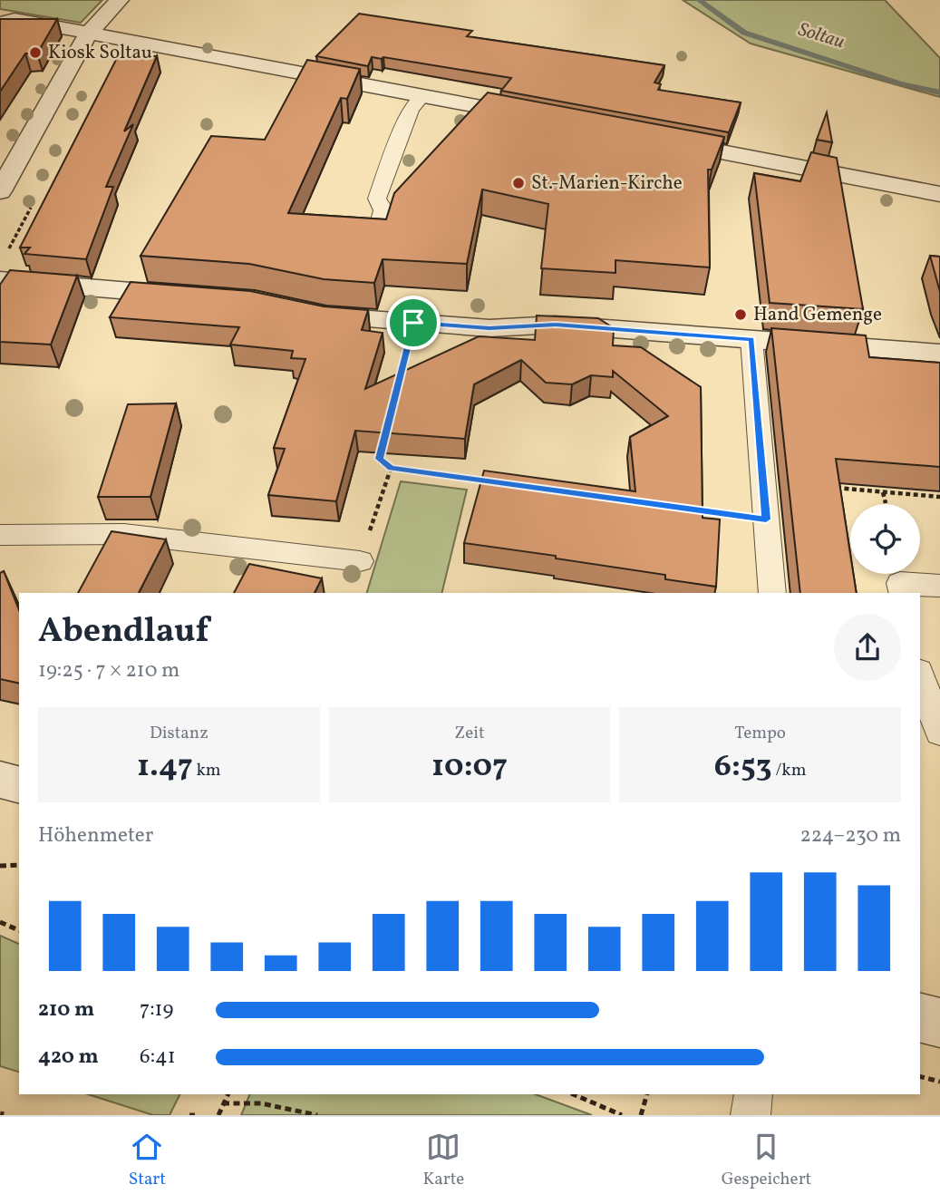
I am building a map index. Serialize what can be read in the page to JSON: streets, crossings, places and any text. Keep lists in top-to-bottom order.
{
  "water": ["Soltau"],
  "places": ["Kiosk Soltau", "St.-Marien-Kirche", "Hand Gemenge"],
  "page": {
    "heading": ["Abendlauf", "19:25 · 7 × 210 m"],
    "stats": [
      ["Distanz", "1.47 km"],
      ["Zeit", "10:07"],
      ["Tempo", "6:53 /km"]
    ],
    "chart": ["Höhenmeter", "224–230 m"],
    "list": [
      {
        "name": "210 m",
        "note": "7:19"
      },
      {
        "name": "420 m",
        "note": "6:41"
      }
    ],
    "tabs": ["Start", "Karte", "Gespeichert"]
  }
}
